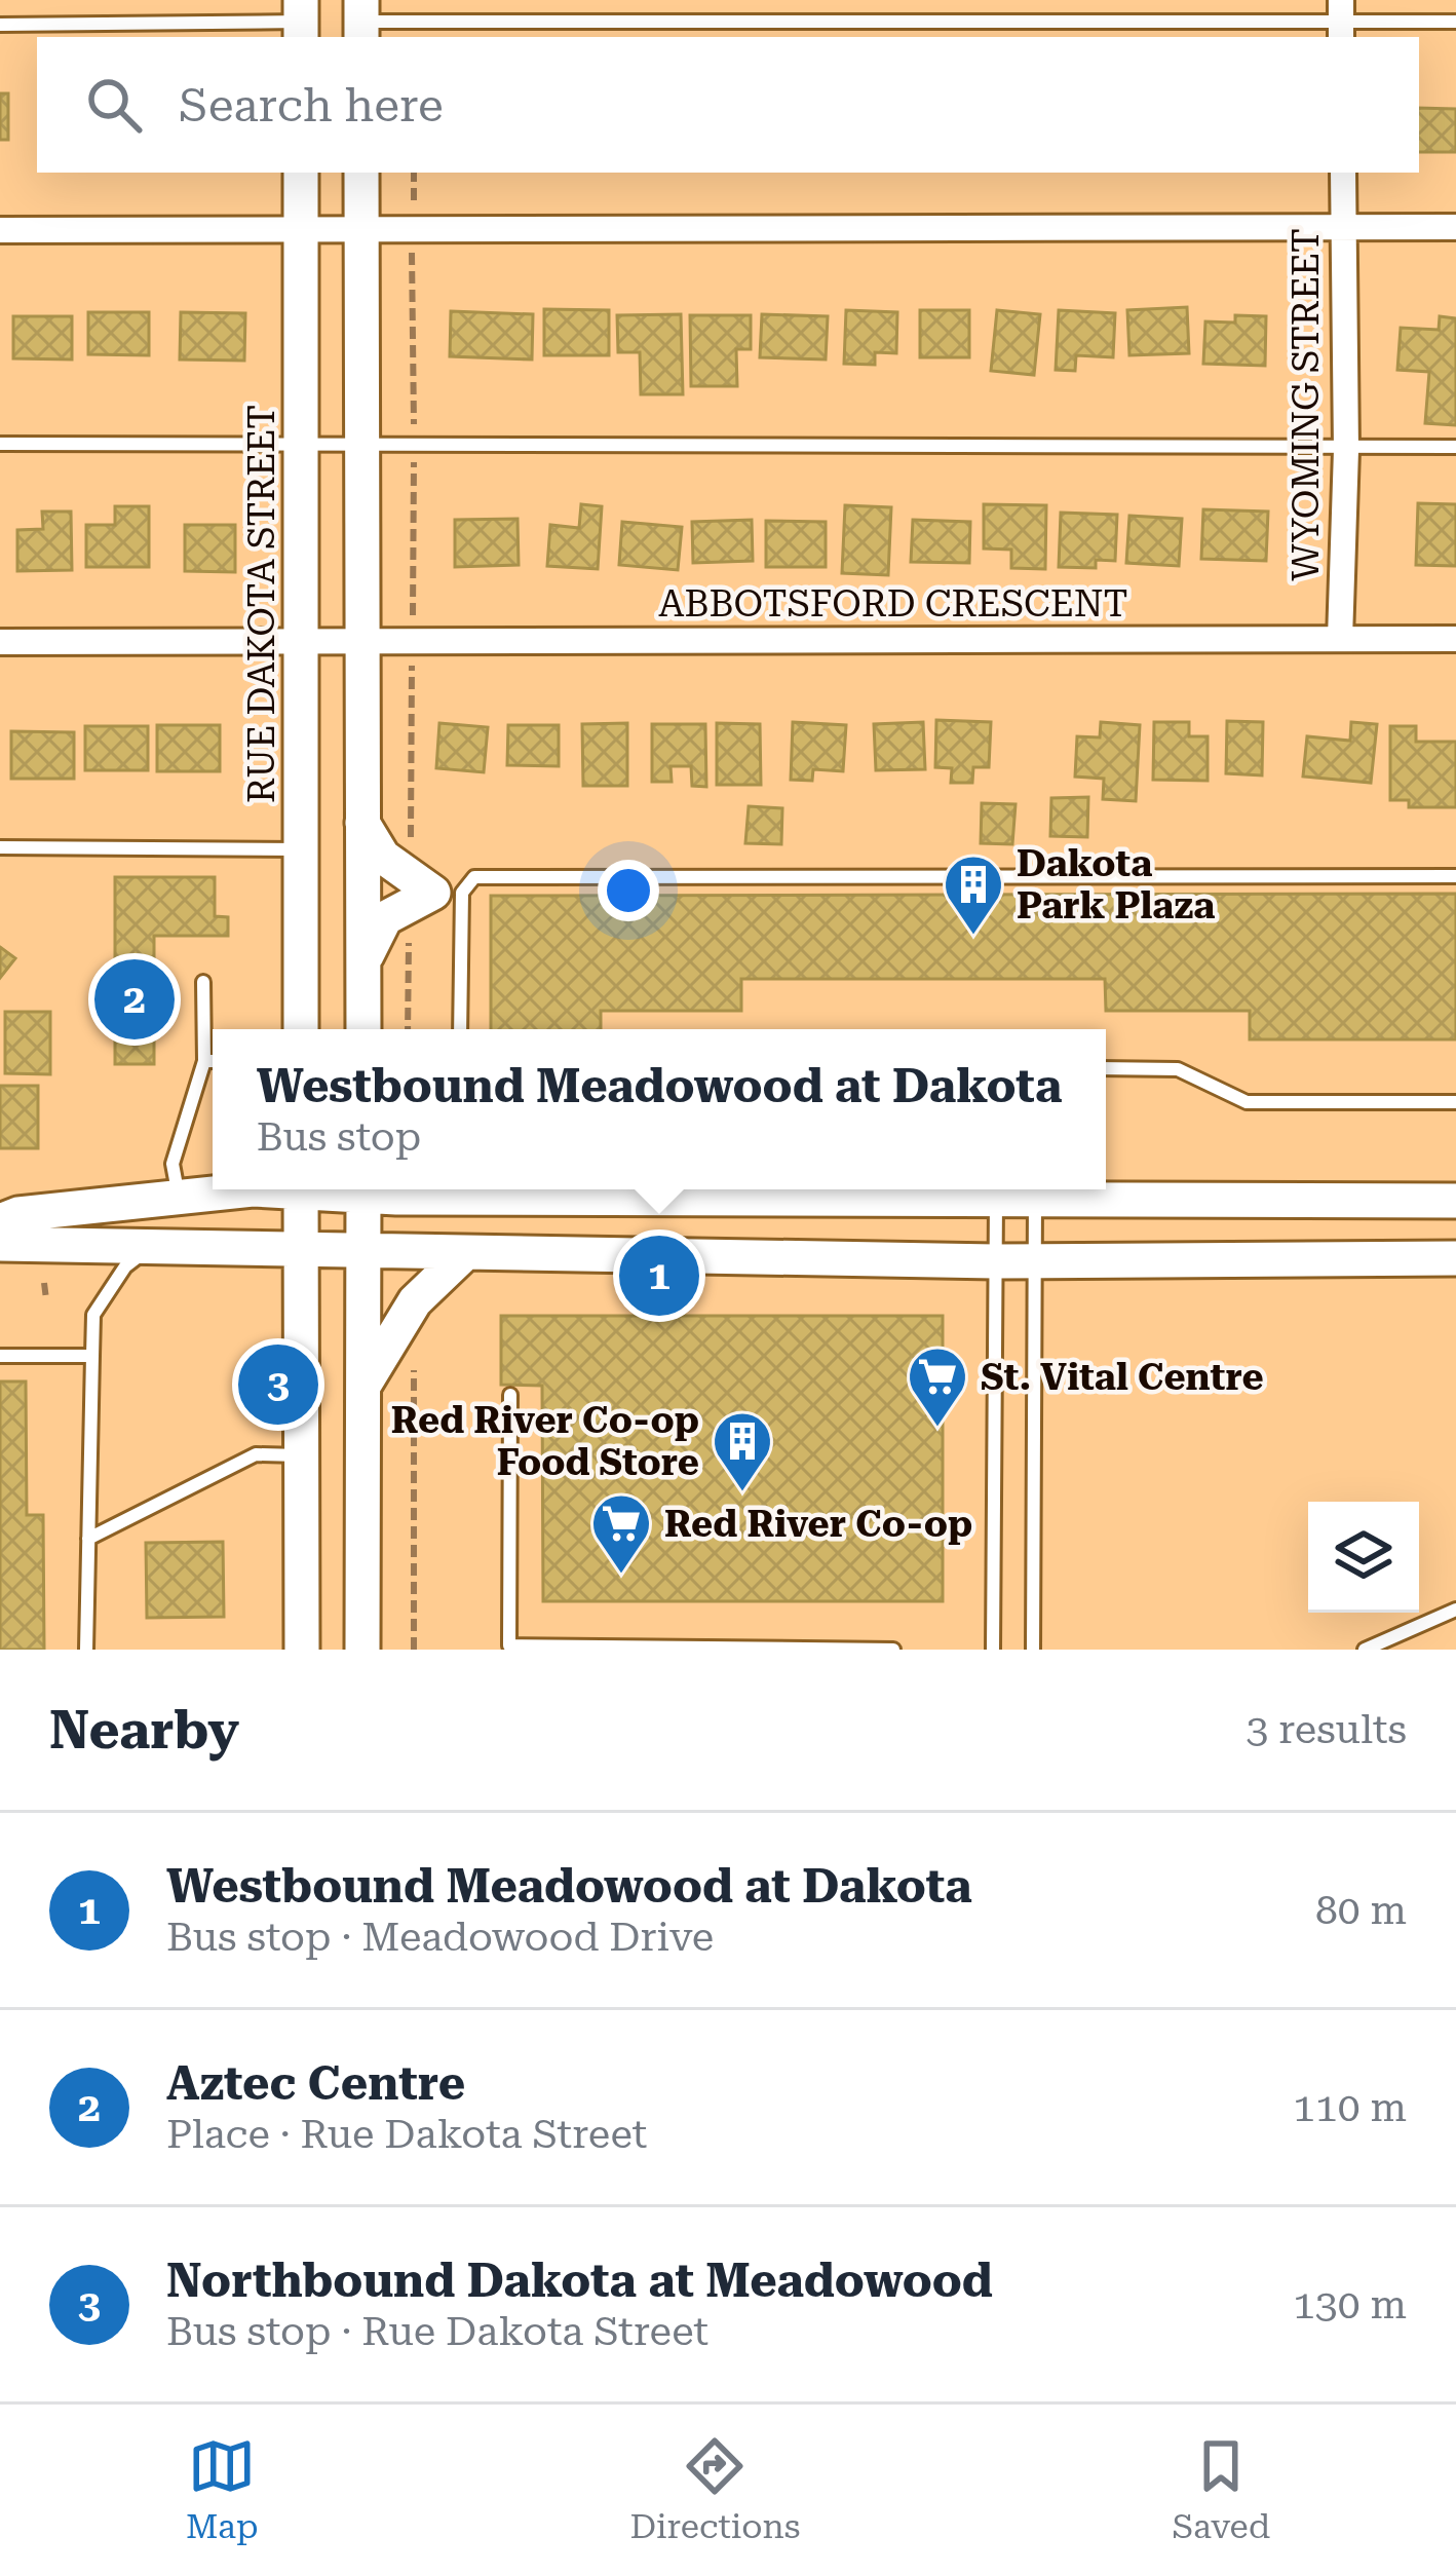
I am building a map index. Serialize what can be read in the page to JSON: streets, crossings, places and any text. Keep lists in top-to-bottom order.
{
  "streets": {
    "main road": ["RUE DAKOTA STREET"],
    "street": ["WYOMING STREET", "ABBOTSFORD CRESCENT"]
  },
  "crossings": [
    ["WYOMING STREET", "ABBOTSFORD CRESCENT"],
    ["ABBOTSFORD CRESCENT", "RUE DAKOTA STREET"]
  ],
  "places": {
    "building": ["Dakota Park Plaza", "Red River Co-op Food Store"],
    "supermarket": ["St. Vital Centre", "Red River Co-op"]
  },
  "page": {
    "search": "Search here",
    "pins": ["2", "1", "3"],
    "popup": ["Westbound Meadowood at Dakota", "Bus stop"],
    "heading": ["Nearby", "3 results"],
    "list": [
      {
        "mark": "1",
        "name": "Westbound Meadowood at Dakota",
        "note": "Bus stop · Meadowood Drive",
        "value": "80 m"
      },
      {
        "mark": "2",
        "name": "Aztec Centre",
        "note": "Place · Rue Dakota Street",
        "value": "110 m"
      },
      {
        "mark": "3",
        "name": "Northbound Dakota at Meadowood",
        "note": "Bus stop · Rue Dakota Street",
        "value": "130 m"
      }
    ],
    "nav": ["Map", "Directions", "Saved"]
  }
}
